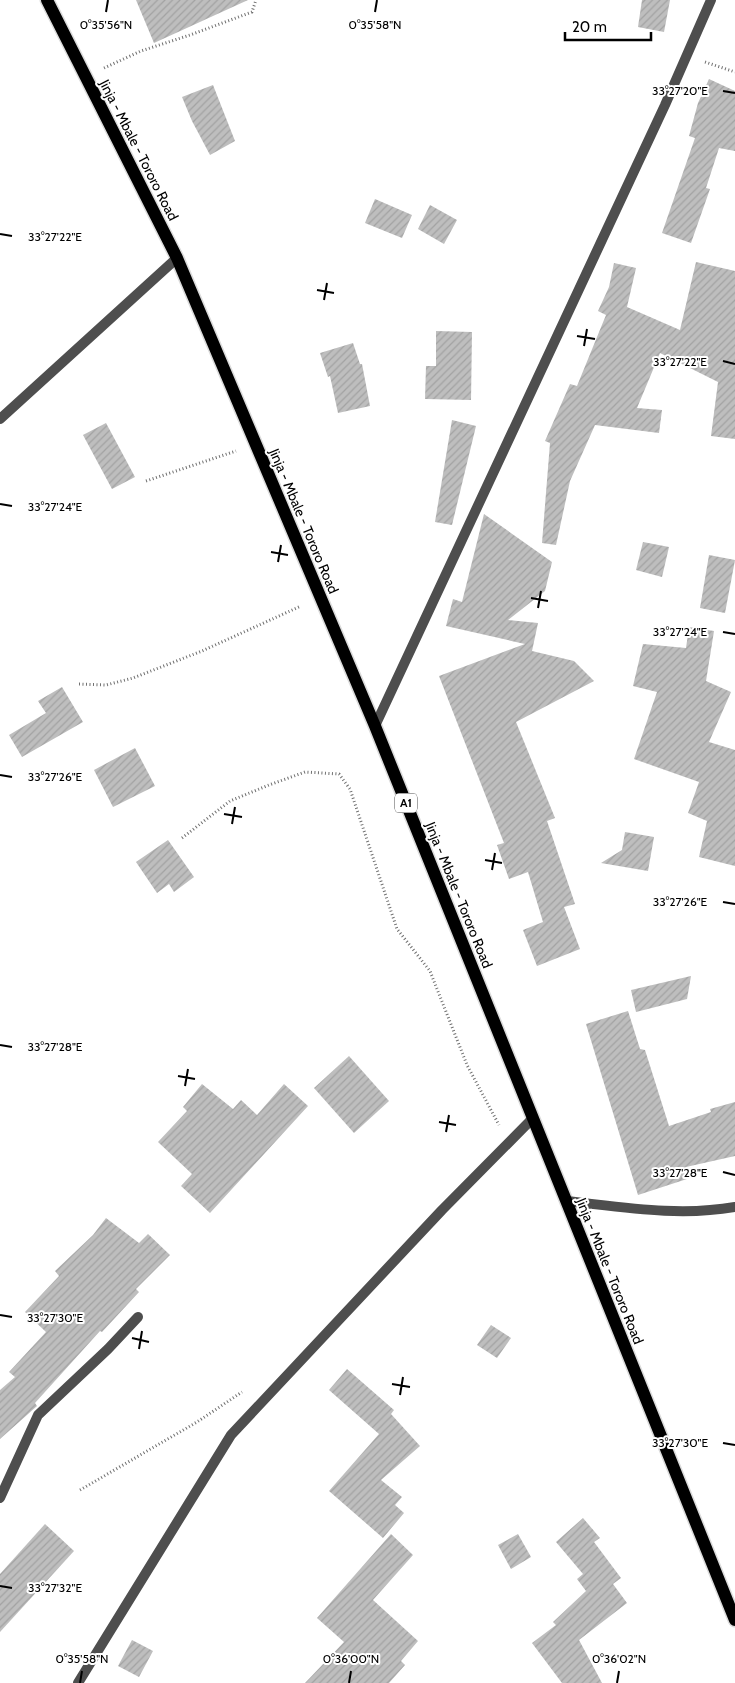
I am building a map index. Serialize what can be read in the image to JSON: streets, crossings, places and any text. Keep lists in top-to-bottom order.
{
  "streets": {
    "main road": ["Jinja - Mbale - Tororo Road", "A1"]
  },
  "scale_bar": "20 m",
  "coordinates": [
    "0°35'58\"N",
    "0°35'56\"N",
    "33°27'20\"E",
    "33°27'22\"E",
    "33°27'24\"E",
    "33°27'26\"E",
    "33°27'28\"E",
    "33°27'30\"E",
    "33°27'32\"E",
    "0°36'00\"N",
    "0°36'02\"N"
  ]
}
